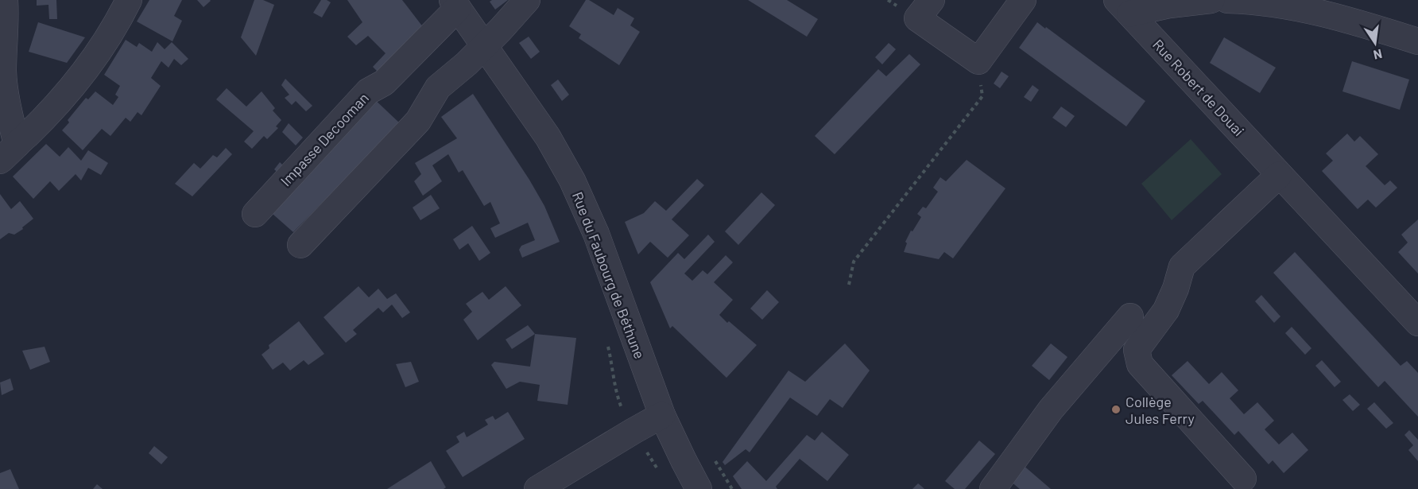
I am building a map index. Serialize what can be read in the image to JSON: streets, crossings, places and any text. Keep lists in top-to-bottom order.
{
  "streets": {
    "street": ["Rue Robert de Douai", "Impasse Decooman", "Rue du Faubourg de Béthune"]
  },
  "crossings": [
    ["Impasse Decooman", "Rue du Faubourg de Béthune"]
  ],
  "places": ["Collège Jules Ferry"],
  "north": "bottom"
}
